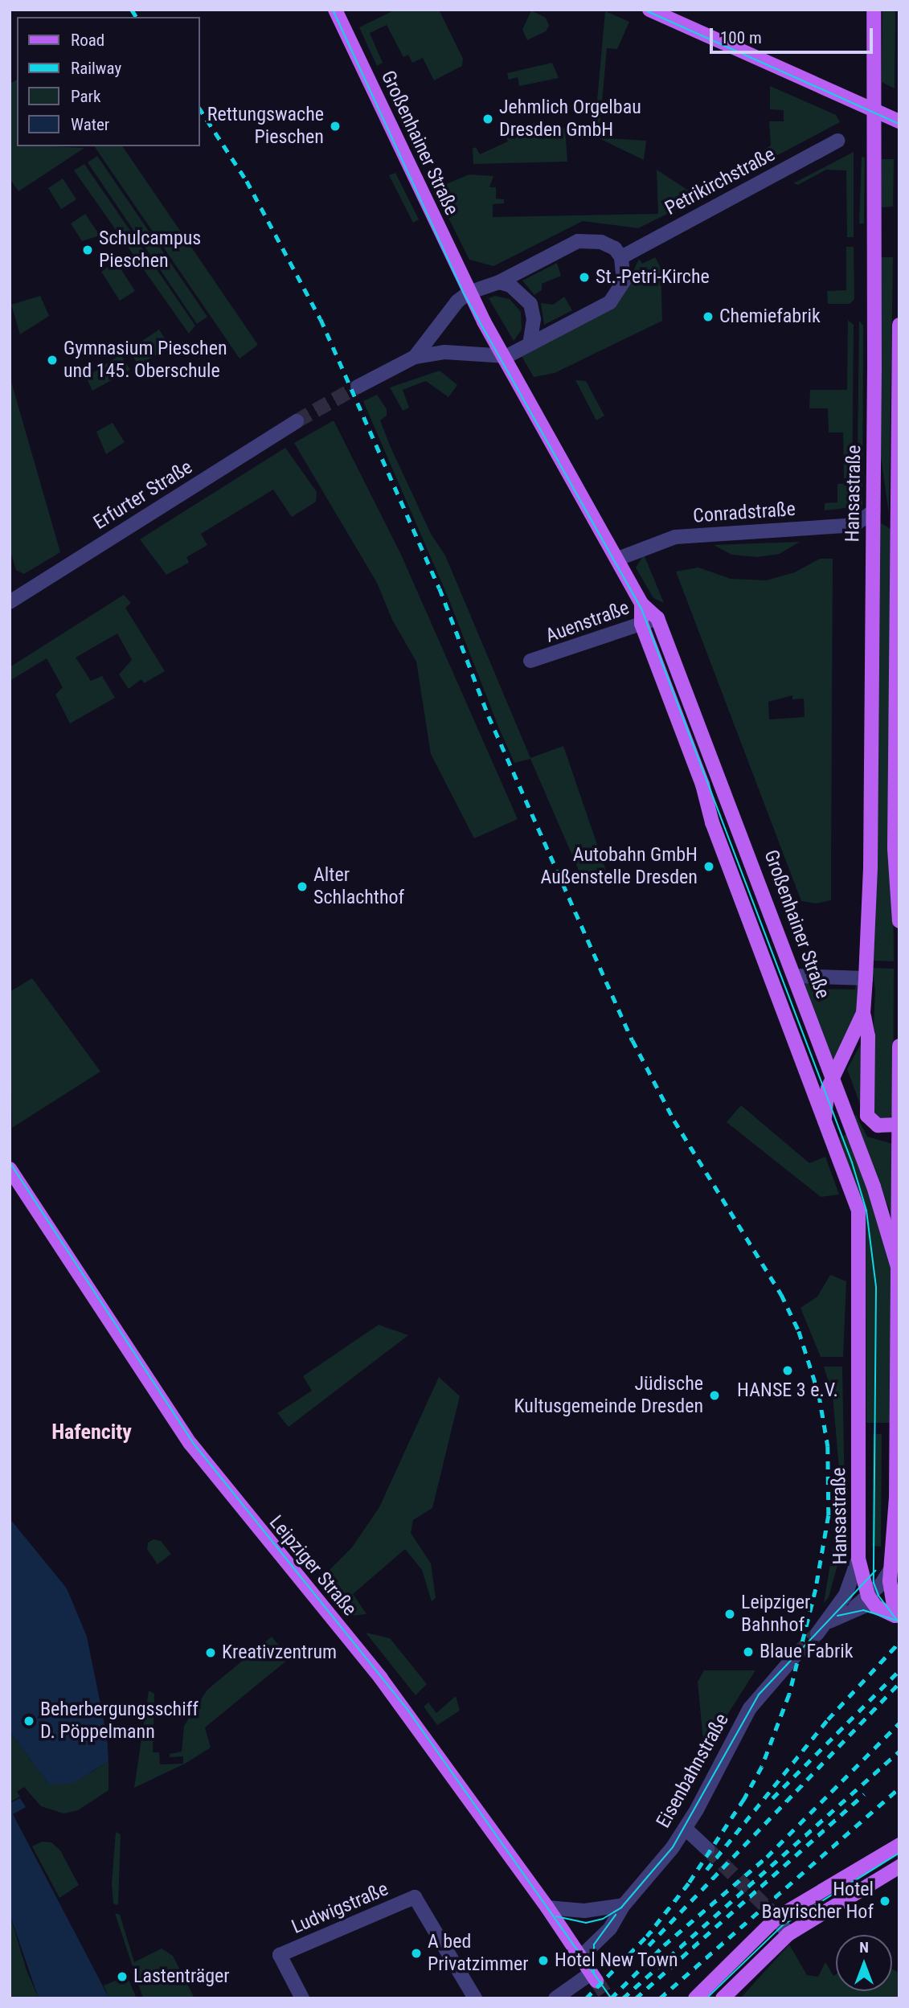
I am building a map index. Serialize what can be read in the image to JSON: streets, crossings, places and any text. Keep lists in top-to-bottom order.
{
  "streets": {
    "main road": ["Großenhainer Straße", "Hansastraße", "Leipziger Straße"],
    "street": [
      "Petrikirchstraße",
      "Erfurter Straße",
      "Conradstraße",
      "Auenstraße",
      "Eisenbahnstraße",
      "Ludwigstraße"
    ]
  },
  "crossings": [
    ["Großenhainer Straße", "Hansastraße"],
    ["Großenhainer Straße", "Conradstraße"],
    ["Großenhainer Straße", "Auenstraße"],
    ["Hansastraße", "Conradstraße"],
    ["Leipziger Straße", "Eisenbahnstraße"]
  ],
  "districts": ["Hafencity"],
  "places": [
    "Jehmlich Orgelbau Dresden GmbH",
    "Rettungswache Pieschen",
    "Schulcampus Pieschen",
    "St.-Petri-Kirche",
    "Chemiefabrik",
    "Gymnasium Pieschen und 145. Oberschule",
    "Autobahn GmbH Außenstelle Dresden",
    "Alter Schlachthof",
    "HANSE 3 e.V.",
    "Jüdische Kultusgemeinde Dresden",
    "Leipziger Bahnhof",
    "Blaue Fabrik",
    "Kreativzentrum",
    "Beherbergungsschiff D. Pöppelmann",
    "Hotel Bayrischer Hof",
    "A bed Privatzimmer",
    "Hotel New Town",
    "Lastenträger"
  ],
  "legend": [
    "Road",
    "Railway",
    "Park",
    "Water"
  ],
  "scale_bar": "100 m",
  "north": "top"
}
